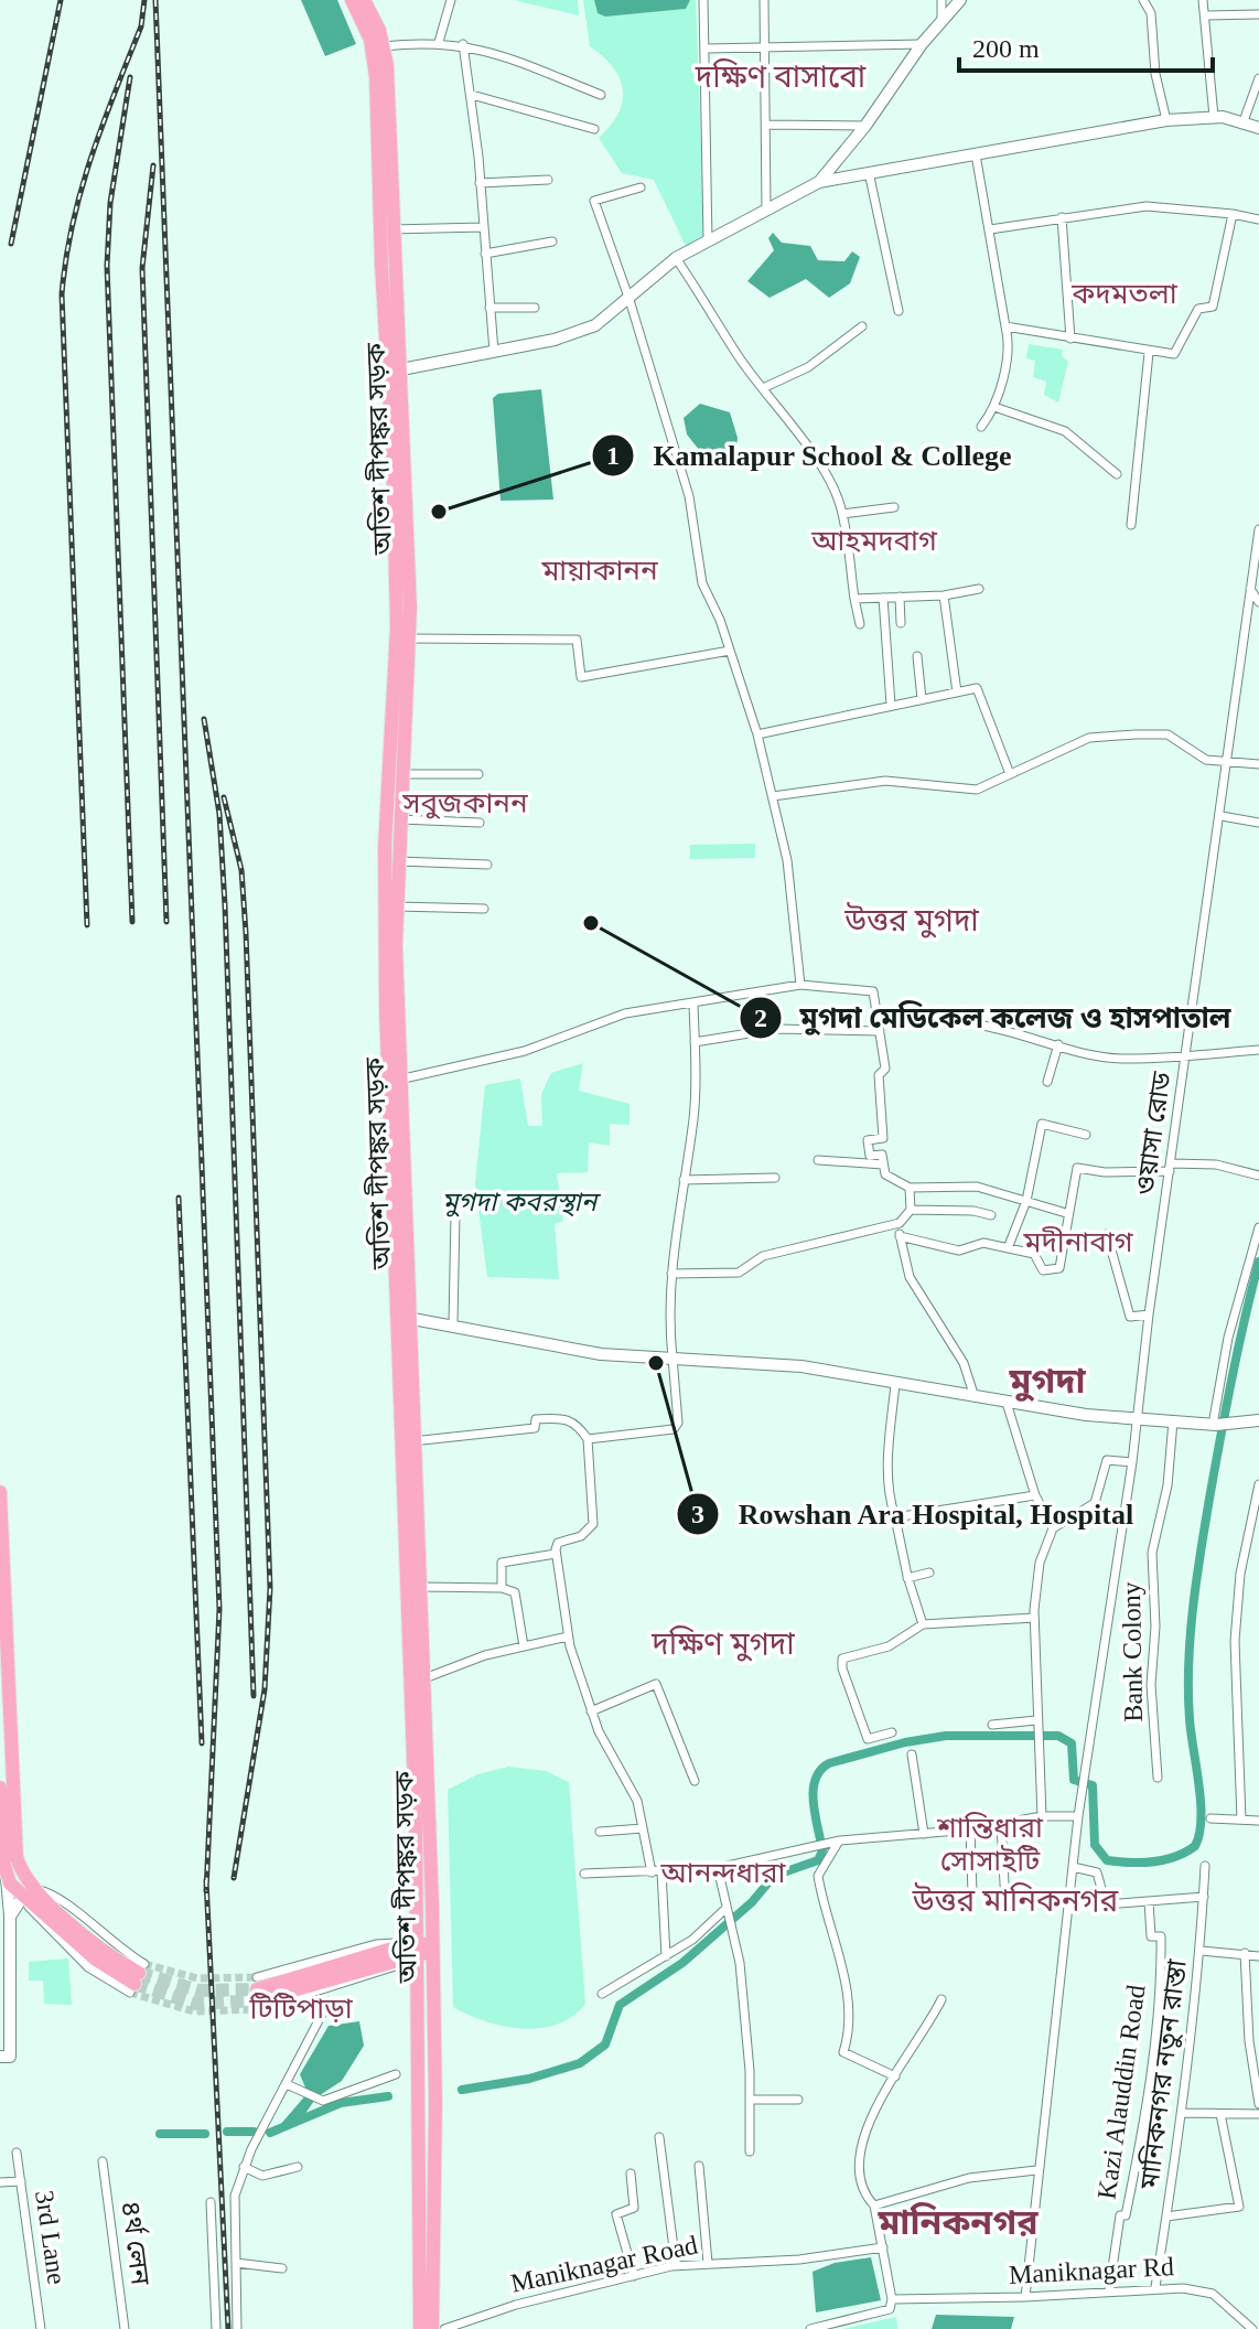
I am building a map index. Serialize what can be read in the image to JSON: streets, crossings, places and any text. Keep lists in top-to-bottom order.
{
  "streets": {
    "main road": ["অতিশ দীপঙ্কর সড়ক"],
    "street": [
      "ওয়াসা রোড",
      "Bank Colony",
      "মানিকনগর নতুন রাস্তা",
      "Kazi Alauddin Road",
      "3rd Lane",
      "৪র্থ লেন",
      "Maniknagar Road",
      "Maniknagar Rd"
    ]
  },
  "crossings": [
    ["মানিকনগর নতুন রাস্তা", "Maniknagar Rd"],
    ["Kazi Alauddin Road", "Maniknagar Rd"]
  ],
  "districts": [
    "দক্ষিণ বাসাবো",
    "কদমতলা",
    "আহমদবাগ",
    "মায়াকানন",
    "সবুজকানন",
    "উত্তর মুগদা",
    "মদীনাবাগ",
    "মুগদা",
    "দক্ষিণ মুগদা",
    "শান্তিধারা সোসাইটি",
    "আনন্দধারা",
    "উত্তর মানিকনগর",
    "টিটিপাড়া",
    "মানিকনগর"
  ],
  "parks": ["মুগদা কবরস্থান"],
  "places": ["Kamalapur School & College", "মুগদা মেডিকেল কলেজ ও হাসপাতাল", "Rowshan Ara Hospital, Hospital"],
  "scale_bar": "200 m"
}
